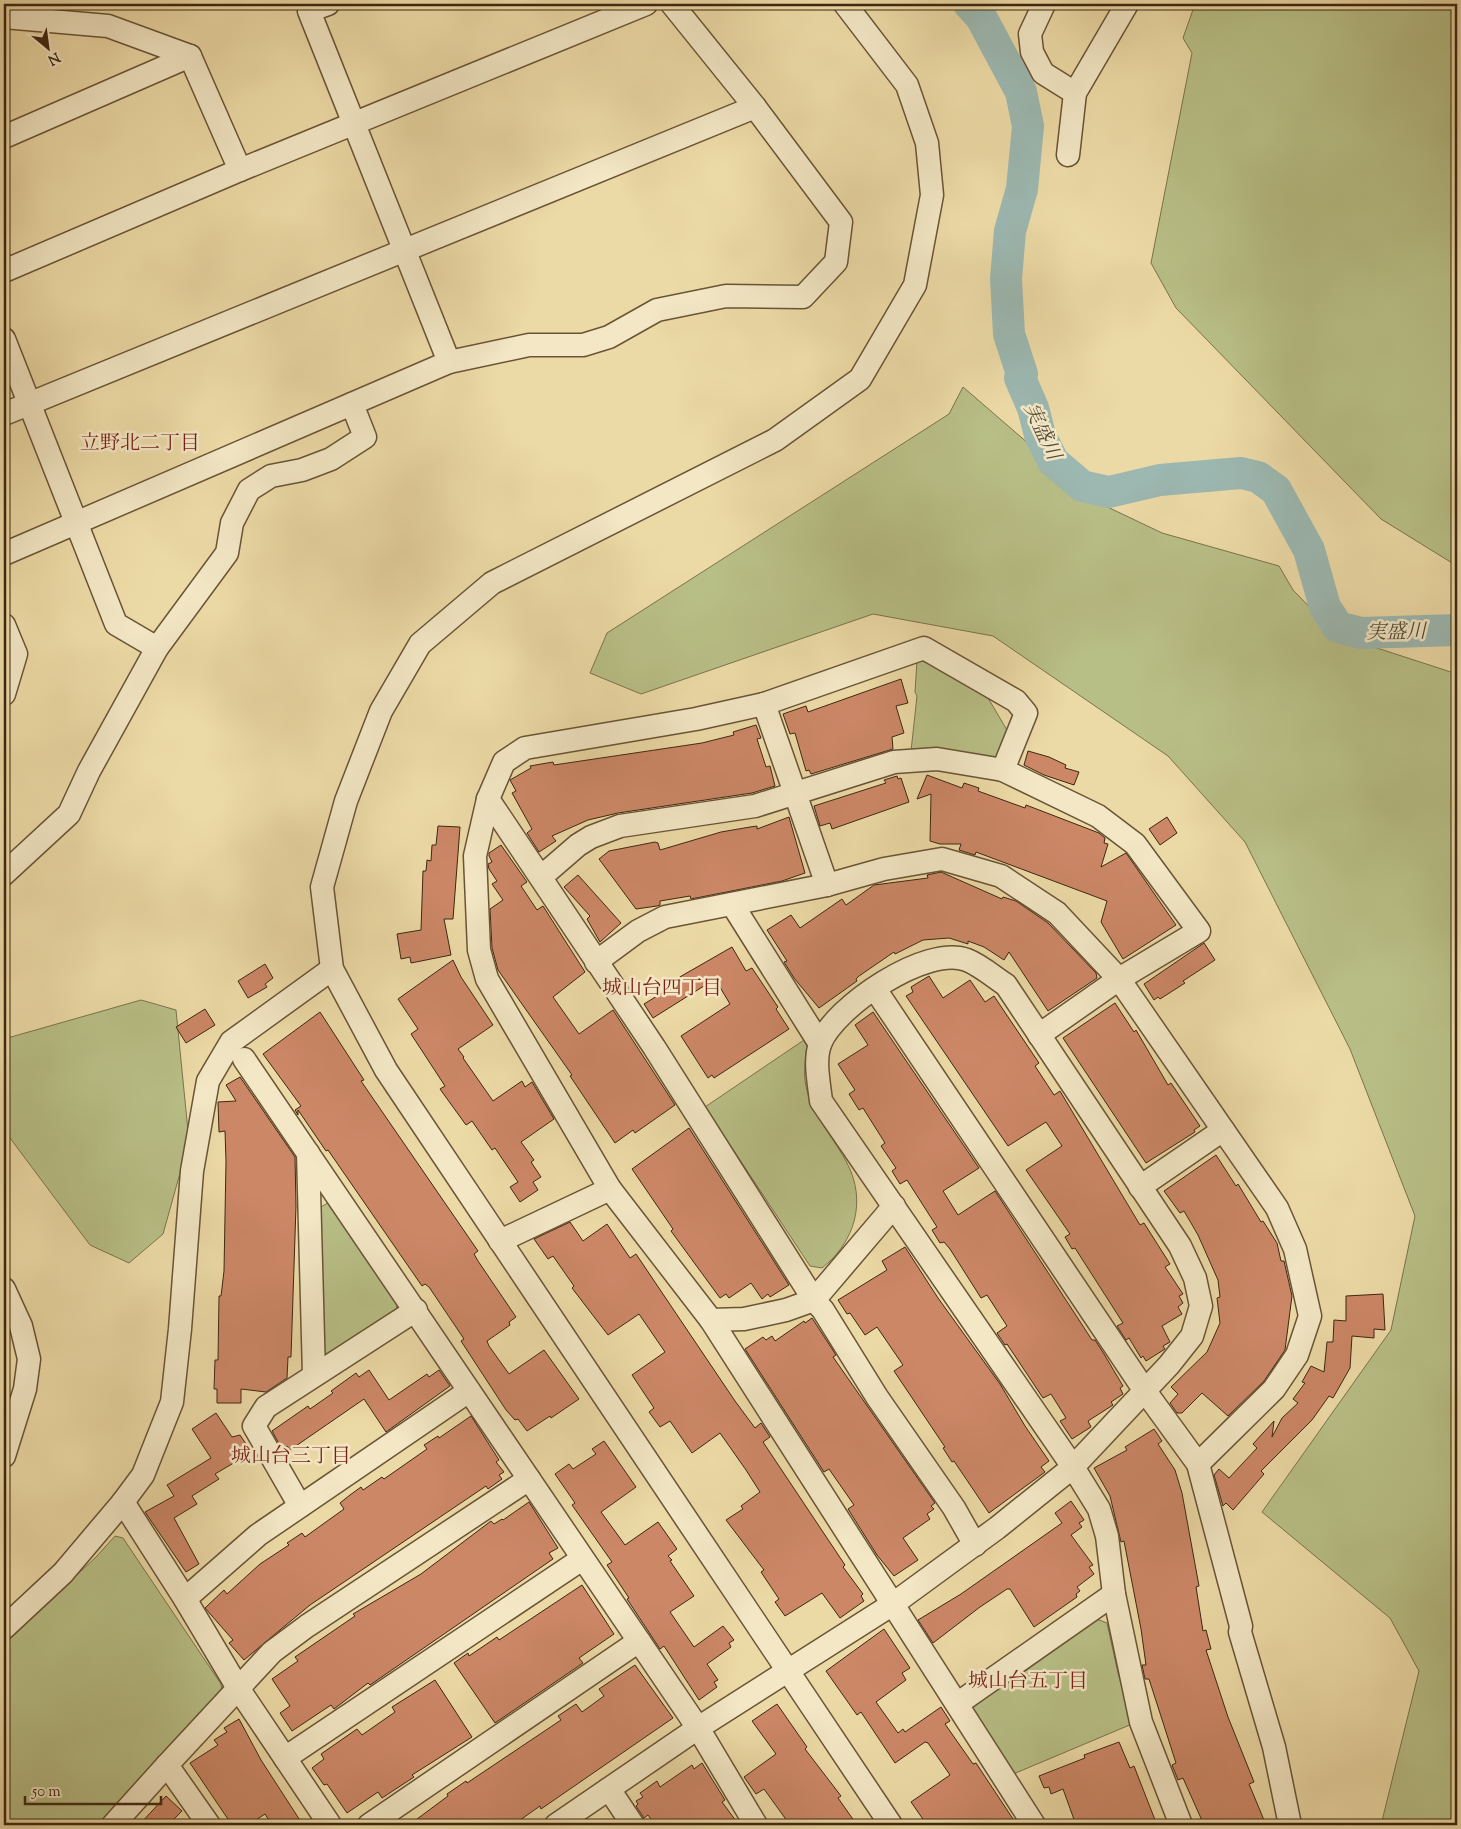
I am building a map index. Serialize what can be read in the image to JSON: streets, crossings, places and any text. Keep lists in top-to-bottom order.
{
  "districts": [
    "立野北二丁目",
    "城山台四丁目",
    "城山台三丁目",
    "城山台五丁目"
  ],
  "water": ["実盛川"],
  "scale_bar": "50 m",
  "north": "bottom right"
}
